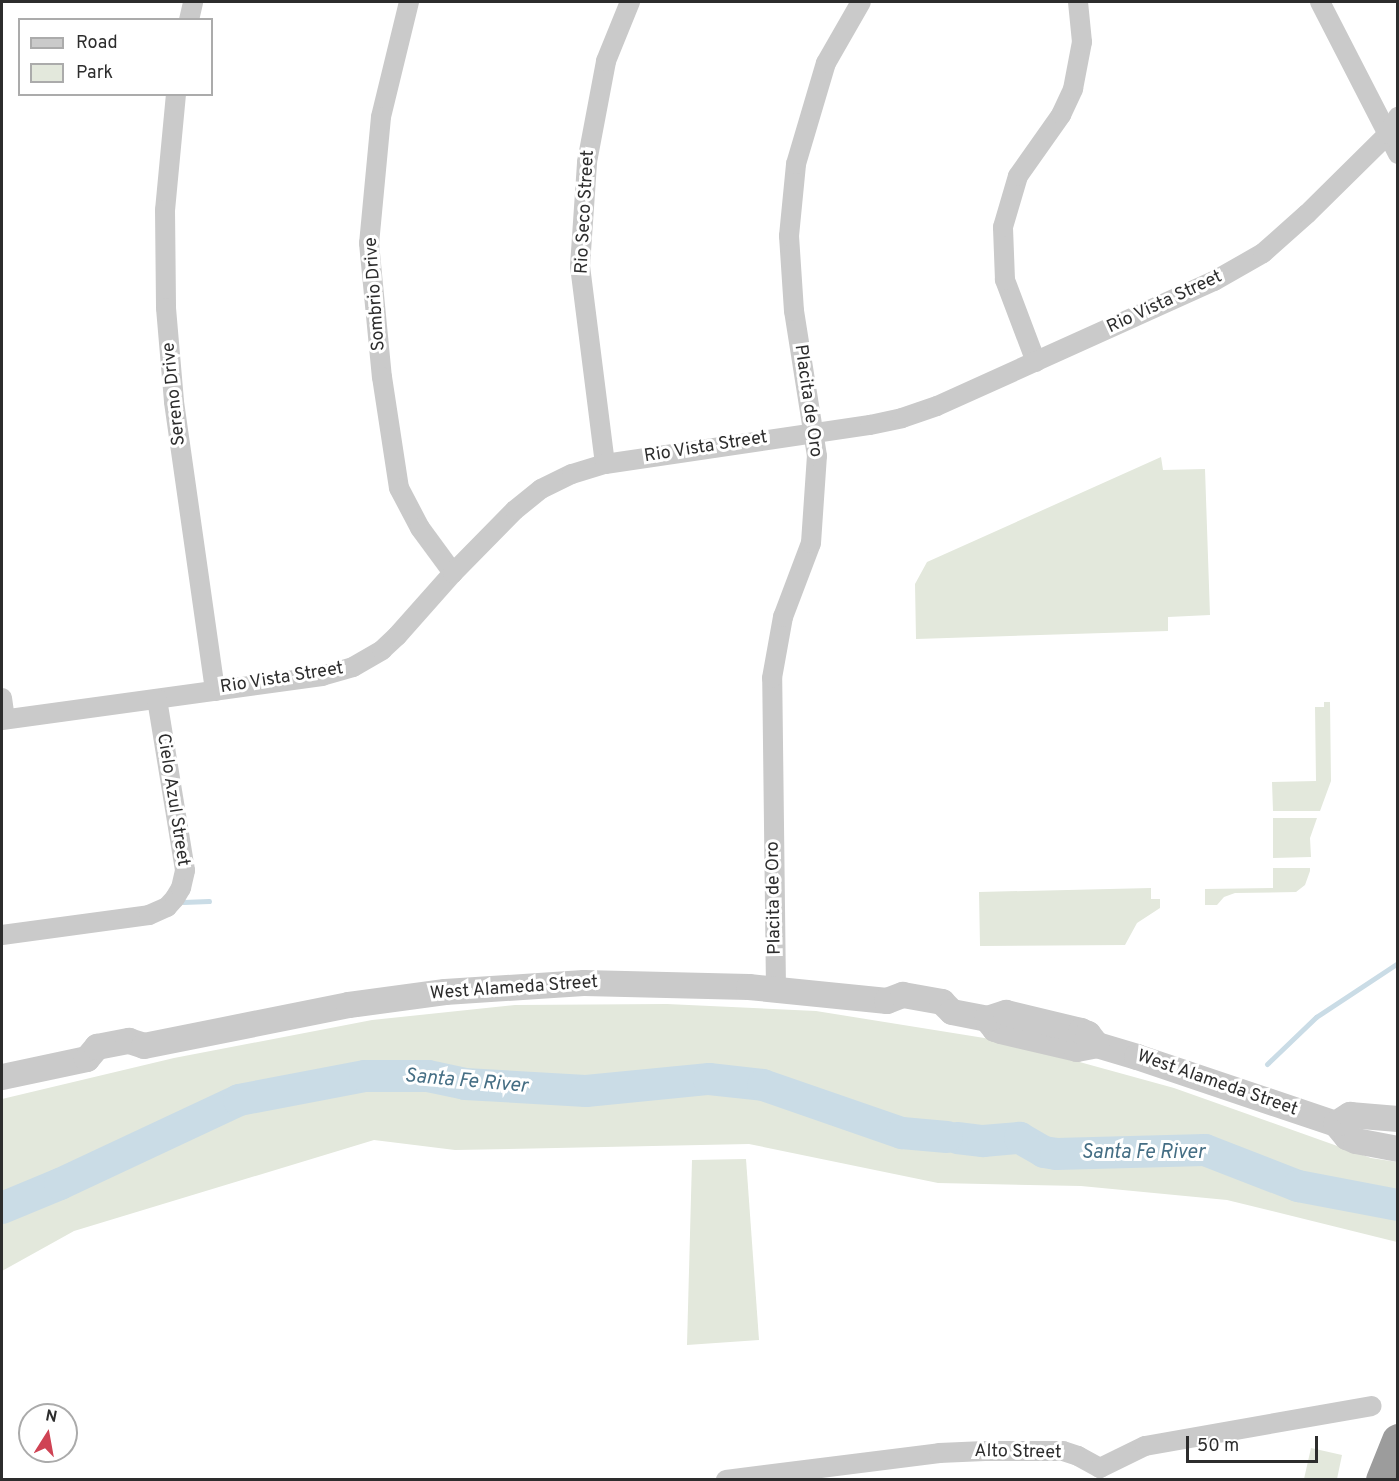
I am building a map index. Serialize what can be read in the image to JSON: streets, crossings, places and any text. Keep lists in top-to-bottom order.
{
  "streets": {
    "street": [
      "Rio Seco Street",
      "Sombrio Drive",
      "Rio Vista Street",
      "Sereno Drive",
      "Placita de Oro",
      "Cielo Azul Street",
      "West Alameda Street",
      "Alto Street"
    ]
  },
  "crossings": [
    ["Rio Seco Street", "Rio Vista Street"],
    ["Sombrio Drive", "Rio Vista Street"],
    ["Rio Vista Street", "Sereno Drive"],
    ["Rio Vista Street", "Placita de Oro"],
    ["Rio Vista Street", "Cielo Azul Street"],
    ["Placita de Oro", "West Alameda Street"]
  ],
  "water": ["Santa Fe River"],
  "legend": ["Road", "Park"],
  "scale_bar": "50 m",
  "north": "top"
}
